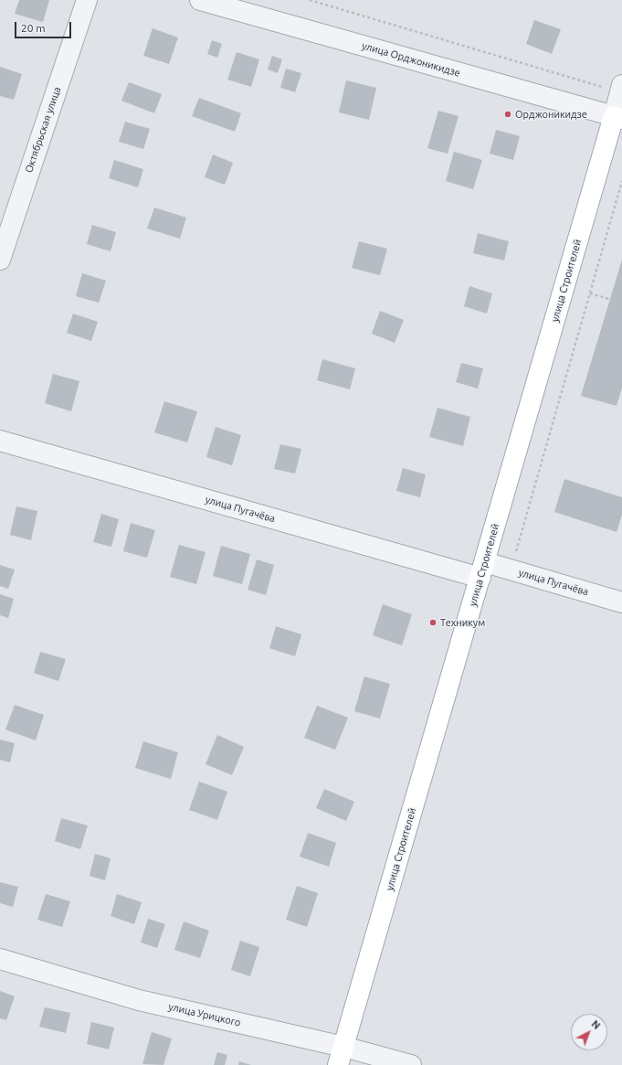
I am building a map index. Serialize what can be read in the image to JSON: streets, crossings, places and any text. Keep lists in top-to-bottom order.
{
  "streets": {
    "main road": ["улица Строителей"],
    "street": [
      "улица Орджоникидзе",
      "Октябрьская улица",
      "улица Пугачёва",
      "улица Урицкого"
    ]
  },
  "crossings": [
    ["улица Орджоникидзе", "улица Строителей"],
    ["улица Строителей", "улица Пугачёва"],
    ["улица Строителей", "улица Урицкого"]
  ],
  "places": ["Орджоникидзе", "Техникум"],
  "scale_bar": "20 m",
  "north": "top right"
}
